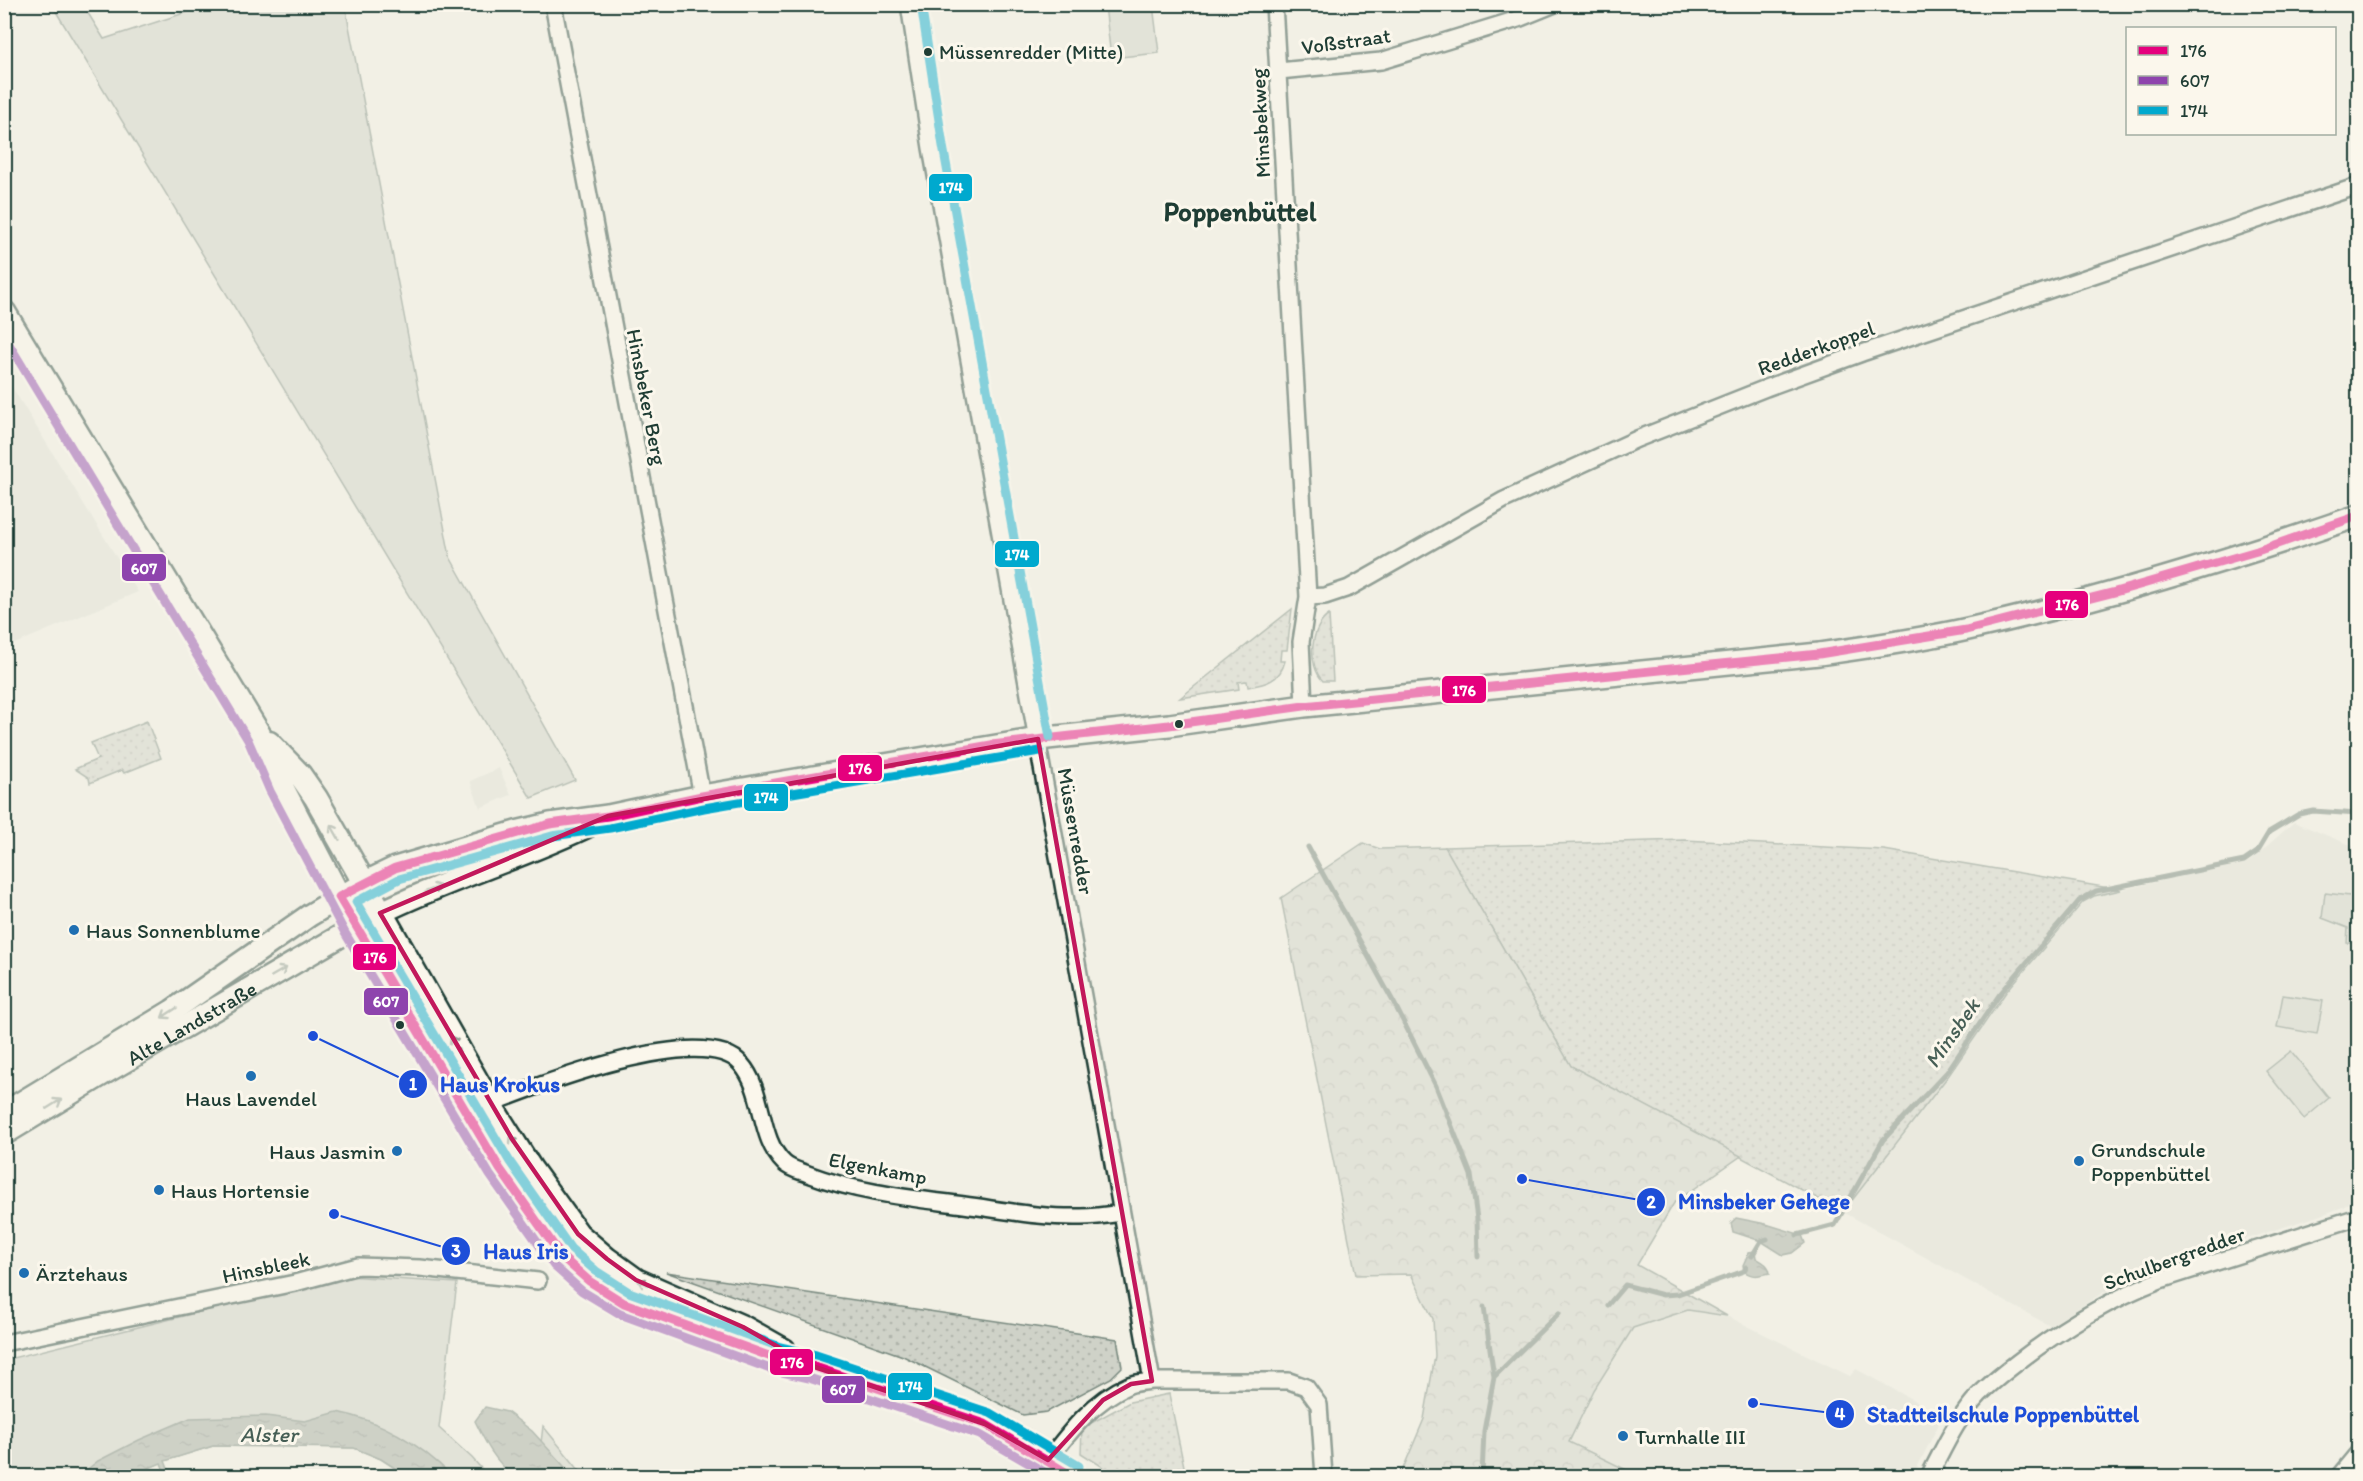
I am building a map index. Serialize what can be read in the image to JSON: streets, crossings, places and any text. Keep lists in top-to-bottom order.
{
  "streets": {
    "main road": ["Alte Landstraße"],
    "street": [
      "Voßstraat",
      "Minsbekweg",
      "Redderkoppel",
      "Hinsbeker Berg",
      "Müssenredder",
      "Elgenkamp",
      "Schulbergredder",
      "Hinsbleek"
    ]
  },
  "crossings": [
    ["Voßstraat", "Minsbekweg"],
    ["Minsbekweg", "Redderkoppel"],
    ["Müssenredder", "Elgenkamp"]
  ],
  "districts": ["Poppenbüttel"],
  "water": ["Minsbek", "Alster"],
  "places": [
    "Müssenredder (Mitte)",
    "Haus Sonnenblume",
    "Haus Krokus",
    "Haus Lavendel",
    "Haus Jasmin",
    "Grundschule Poppenbüttel",
    "Minsbeker Gehege",
    "Haus Hortensie",
    "Haus Iris",
    "Ärztehaus",
    "Stadtteilschule Poppenbüttel",
    "Turnhalle III"
  ],
  "lines": ["transit line 174", "transit line 607", "transit line 176"],
  "legend": ["176", "607", "174"]
}
